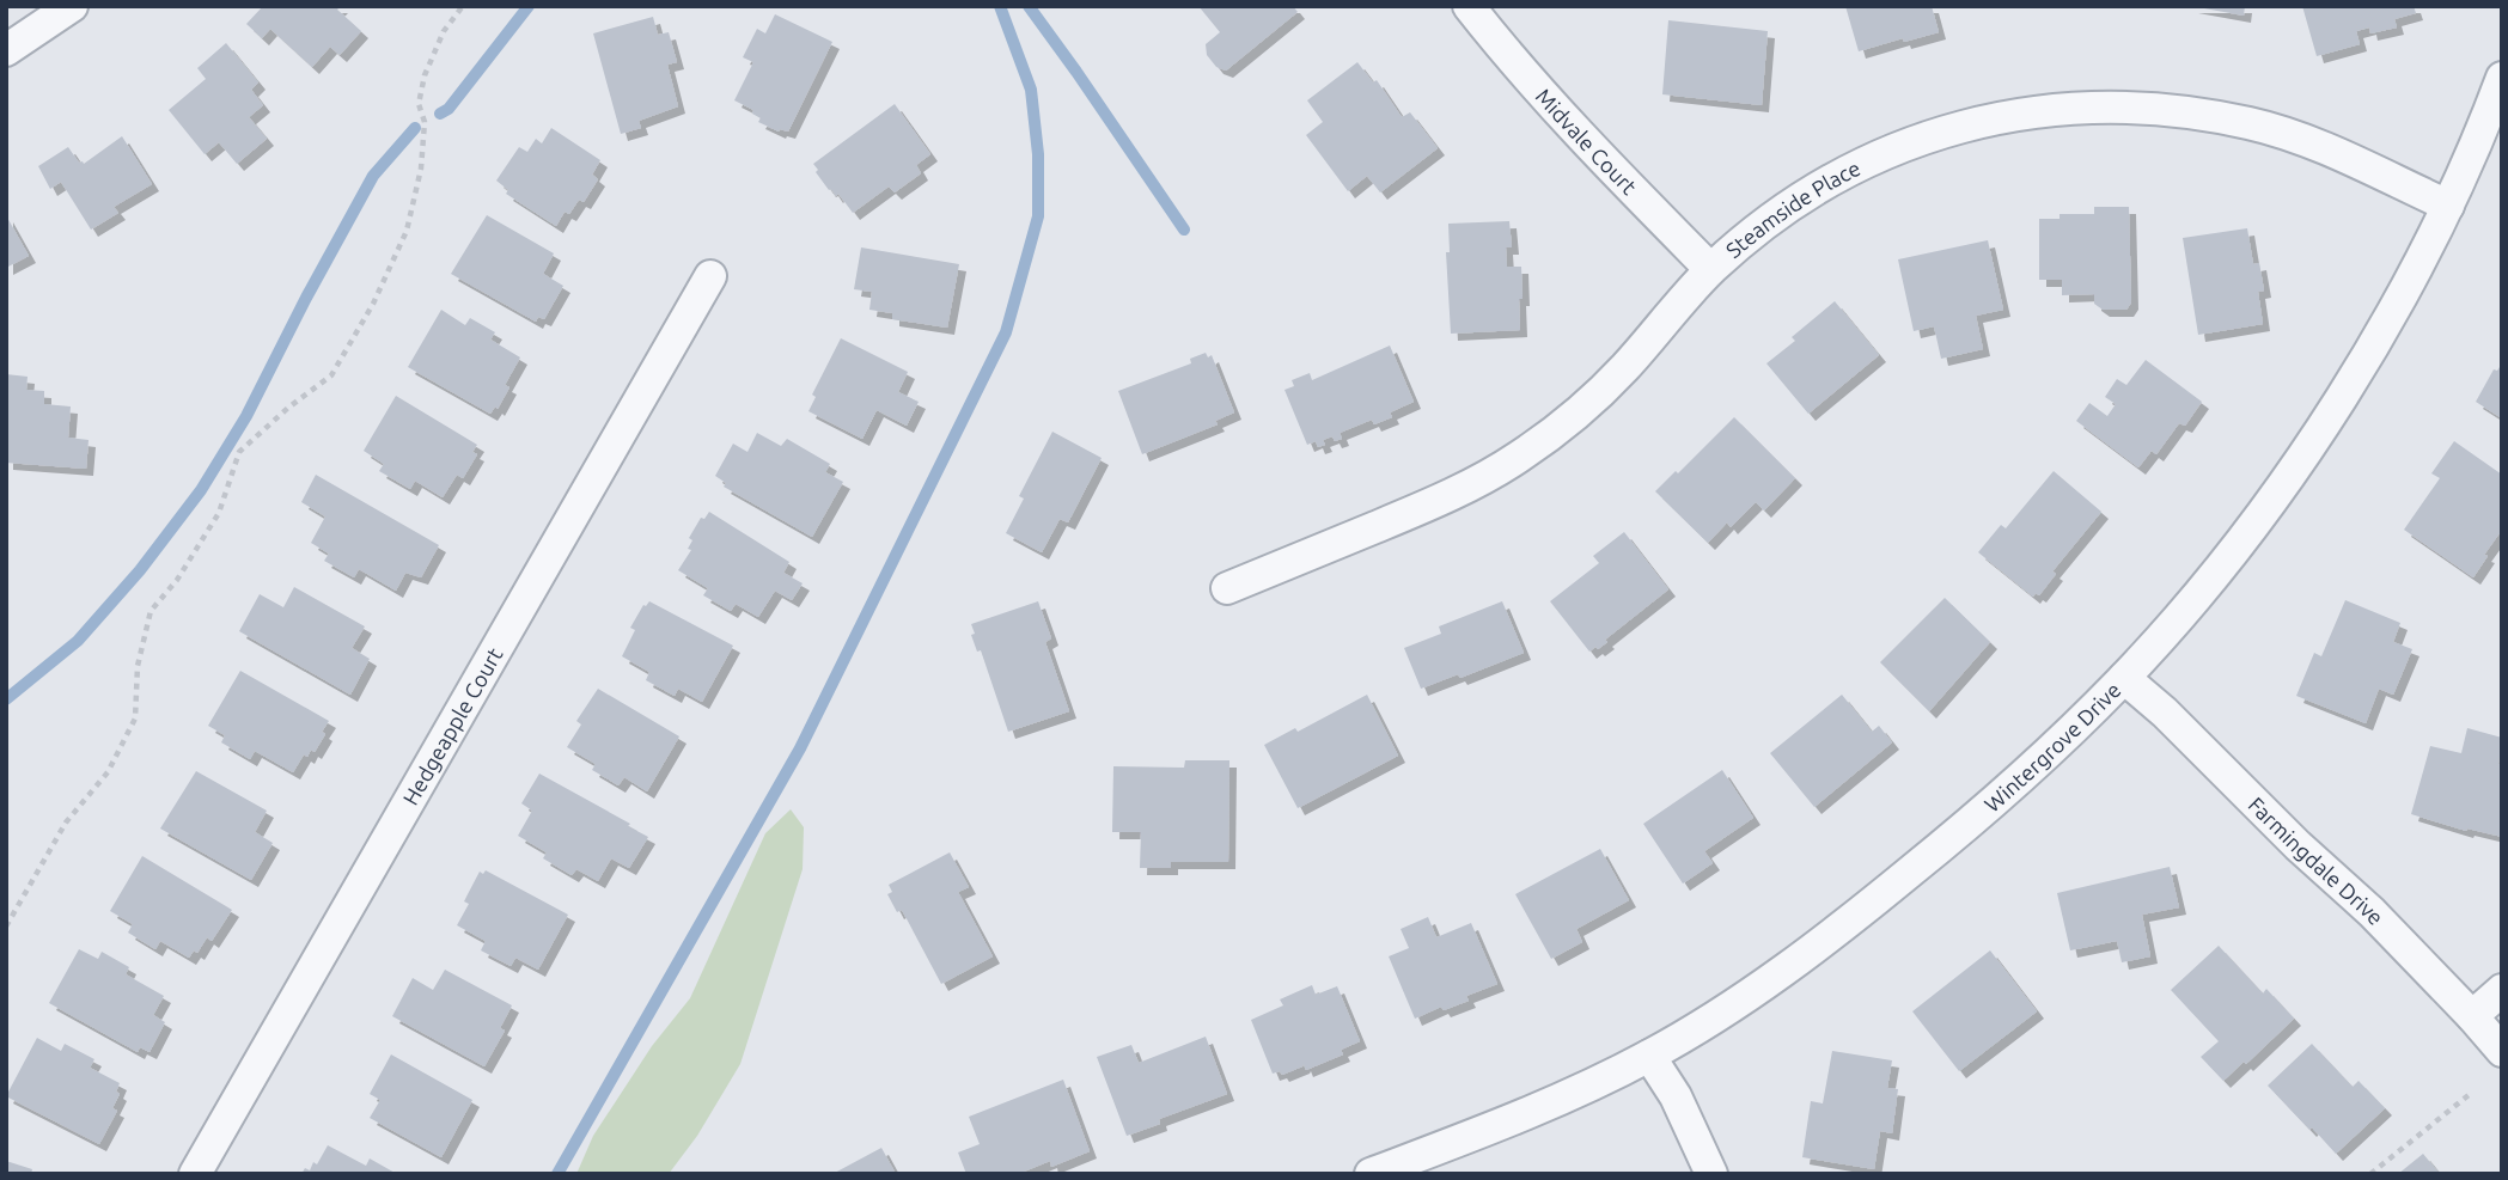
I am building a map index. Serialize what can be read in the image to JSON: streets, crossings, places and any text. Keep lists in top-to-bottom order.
{
  "streets": {
    "street": [
      "Midvale Court",
      "Steamside Place",
      "Hedgeapple Court",
      "Wintergrove Drive",
      "Farmingdale Drive"
    ]
  },
  "crossings": [
    ["Midvale Court", "Steamside Place"],
    ["Steamside Place", "Wintergrove Drive"],
    ["Wintergrove Drive", "Farmingdale Drive"]
  ]
}
